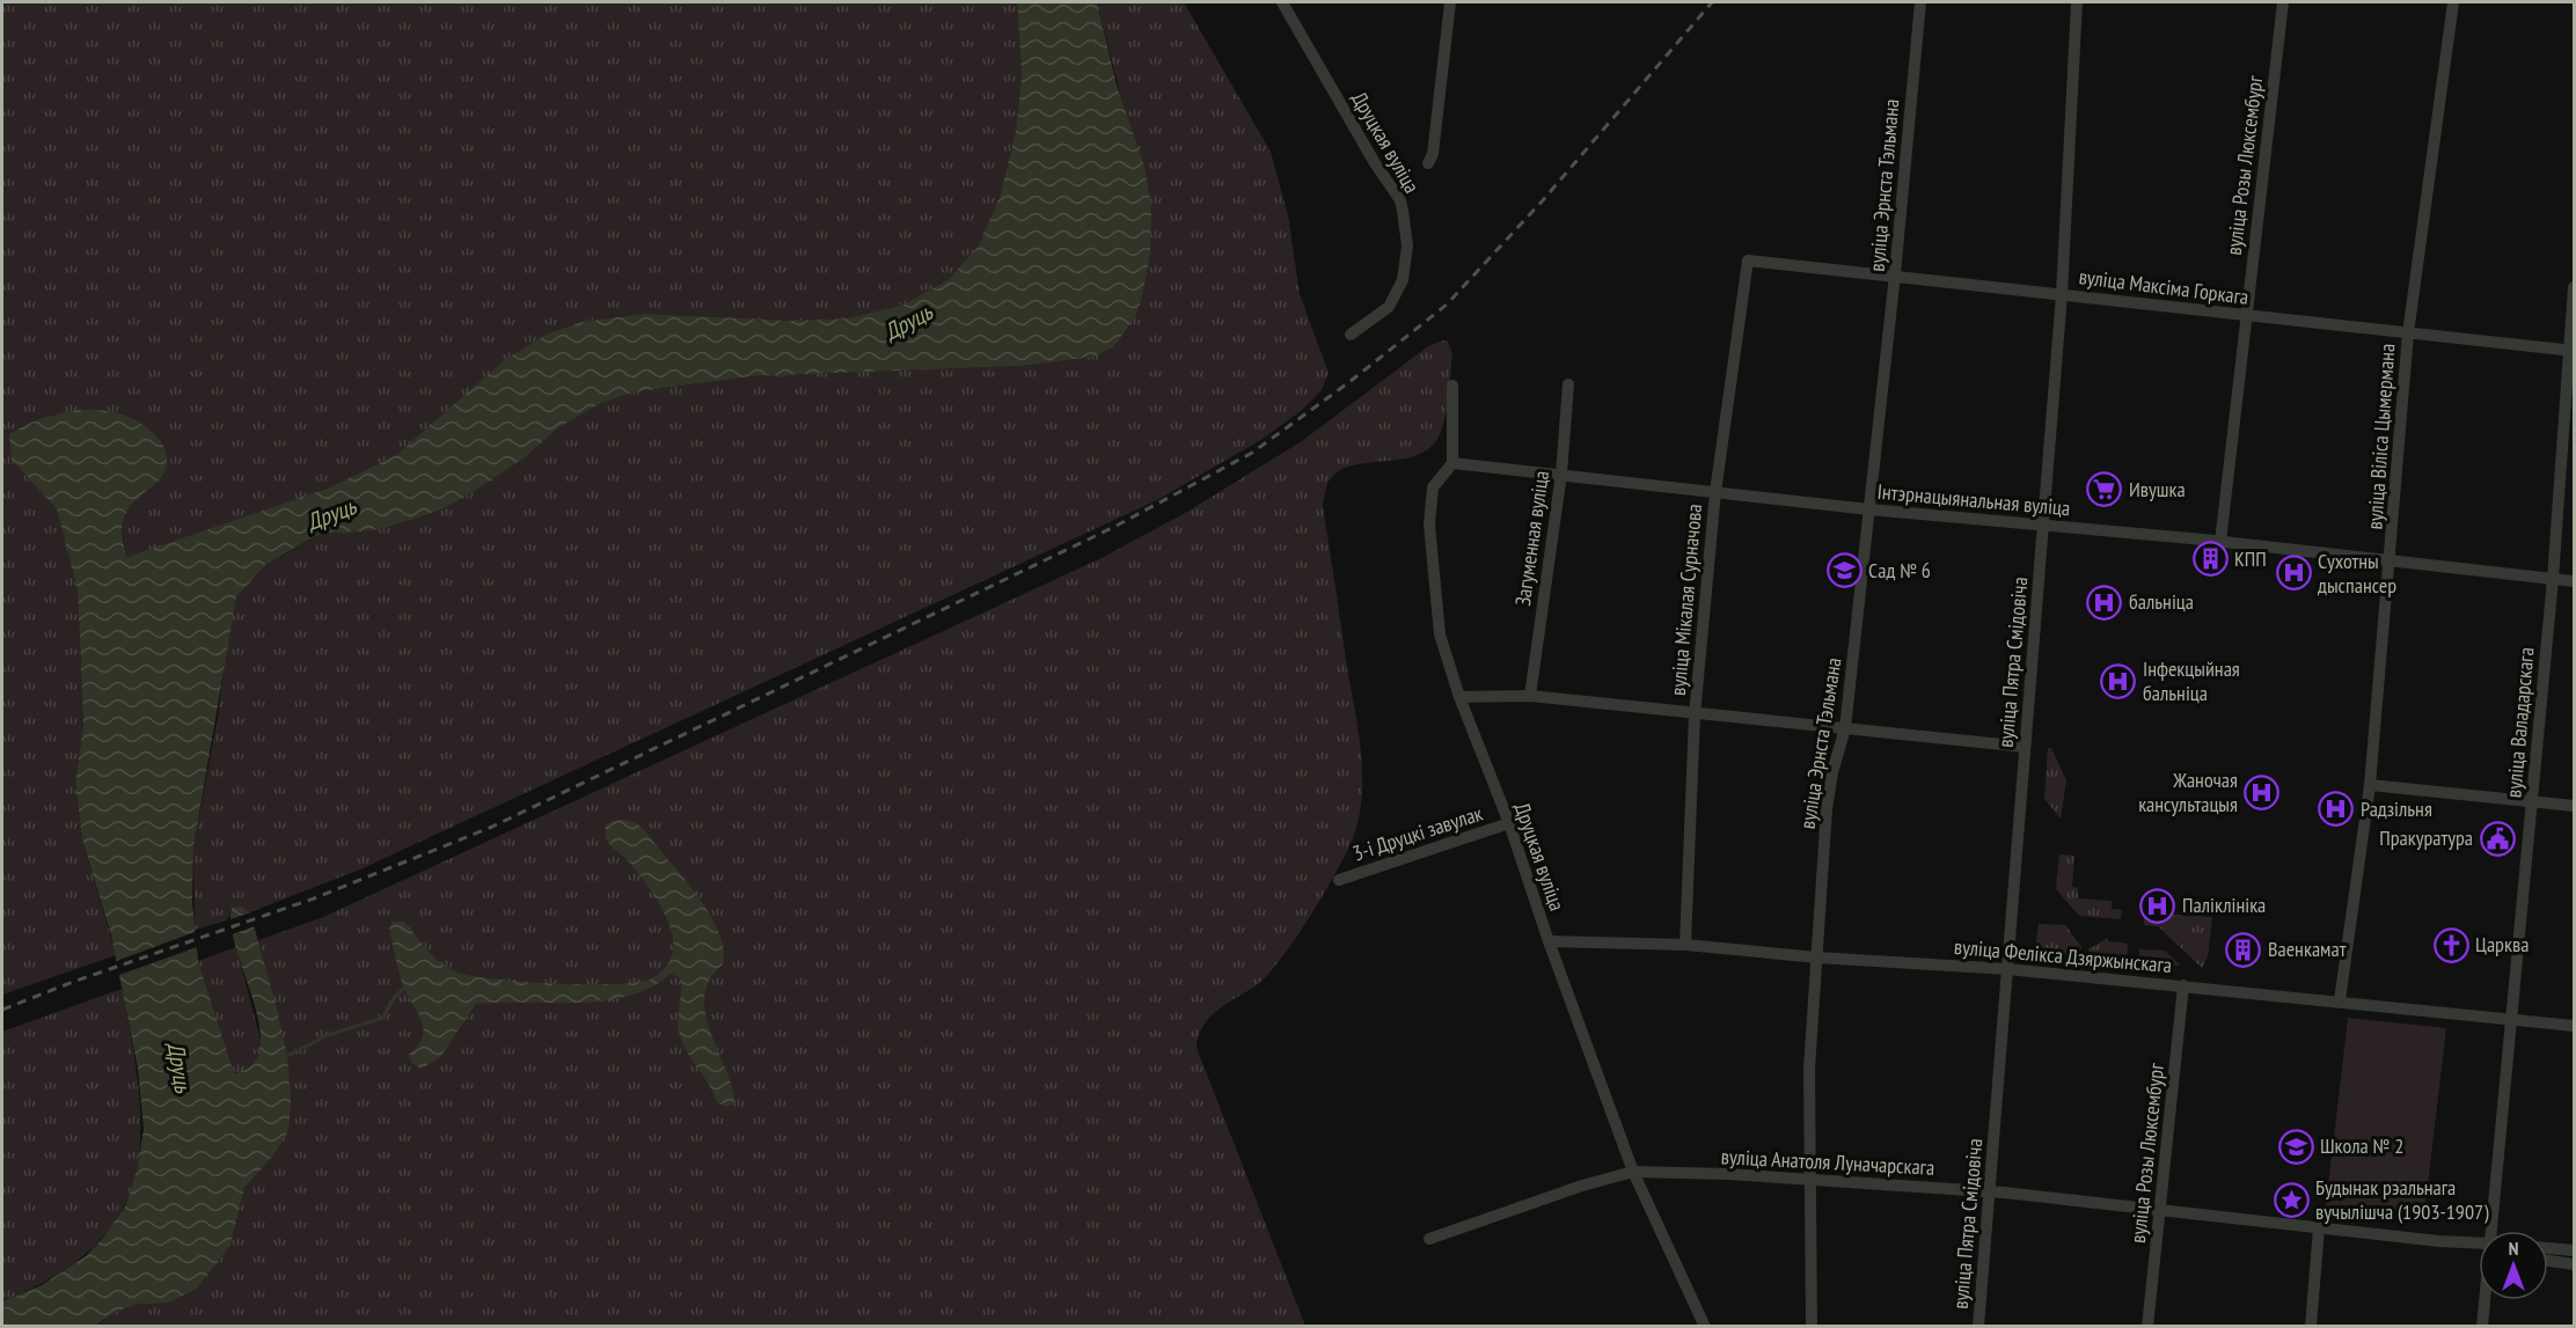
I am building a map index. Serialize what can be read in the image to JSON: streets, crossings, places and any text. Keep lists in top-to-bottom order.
{
  "streets": {
    "street": [
      "Друцкая вуліца",
      "вуліца Розы Люксембург",
      "вуліца Эрнста Тэльмана",
      "вуліца Максіма Горкага",
      "вуліца Віліса Цымермана",
      "Інтэрнацыянальная вуліца",
      "Загуменная вуліца",
      "вуліца Мікалая Сурначова",
      "вуліца Пятра Смідовіча",
      "вуліца Валадарскага",
      "3-і Друцкі завулак",
      "вуліца Фелікса Дзяржынскага",
      "вуліца Анатоля Луначарскага"
    ]
  },
  "crossings": [
    ["Друцкая вуліца", "Інтэрнацыянальная вуліца"],
    ["Друцкая вуліца", "3-і Друцкі завулак"],
    ["Друцкая вуліца", "вуліца Фелікса Дзяржынскага"],
    ["Друцкая вуліца", "вуліца Анатоля Луначарскага"],
    ["вуліца Розы Люксембург", "вуліца Максіма Горкага"],
    ["вуліца Розы Люксембург", "Інтэрнацыянальная вуліца"],
    ["вуліца Розы Люксембург", "вуліца Фелікса Дзяржынскага"],
    ["вуліца Розы Люксембург", "вуліца Анатоля Луначарскага"],
    ["вуліца Эрнста Тэльмана", "вуліца Максіма Горкага"],
    ["вуліца Эрнста Тэльмана", "Інтэрнацыянальная вуліца"],
    ["вуліца Эрнста Тэльмана", "вуліца Фелікса Дзяржынскага"],
    ["вуліца Эрнста Тэльмана", "вуліца Анатоля Луначарскага"],
    ["вуліца Максіма Горкага", "вуліца Віліса Цымермана"],
    ["вуліца Максіма Горкага", "вуліца Мікалая Сурначова"],
    ["вуліца Максіма Горкага", "вуліца Пятра Смідовіча"],
    ["вуліца Максіма Горкага", "вуліца Валадарскага"],
    ["вуліца Віліса Цымермана", "Інтэрнацыянальная вуліца"],
    ["вуліца Віліса Цымермана", "вуліца Фелікса Дзяржынскага"],
    ["Інтэрнацыянальная вуліца", "Загуменная вуліца"],
    ["Інтэрнацыянальная вуліца", "вуліца Мікалая Сурначова"],
    ["Інтэрнацыянальная вуліца", "вуліца Пятра Смідовіча"],
    ["Інтэрнацыянальная вуліца", "вуліца Валадарскага"],
    ["вуліца Мікалая Сурначова", "вуліца Фелікса Дзяржынскага"],
    ["вуліца Пятра Смідовіча", "вуліца Фелікса Дзяржынскага"],
    ["вуліца Пятра Смідовіча", "вуліца Анатоля Луначарскага"],
    ["вуліца Валадарскага", "вуліца Фелікса Дзяржынскага"]
  ],
  "water": ["Друць"],
  "places": {
    "supermarket": ["Ивушка"],
    "building": ["КПП", "Ваенкамат"],
    "school or university": ["Сад № 6", "Школа № 2"],
    "hospital": [
      "Сухотны дыспансер",
      "бальніца",
      "Інфекцыйная бальніца",
      "Жаночая кансультацыя",
      "Радзільня",
      "Паліклініка"
    ],
    "public building": ["Пракуратура"],
    "church": ["Царква"],
    "place": ["Будынак рэальнага вучылішча (1903-1907)"]
  },
  "north": "top"
}
